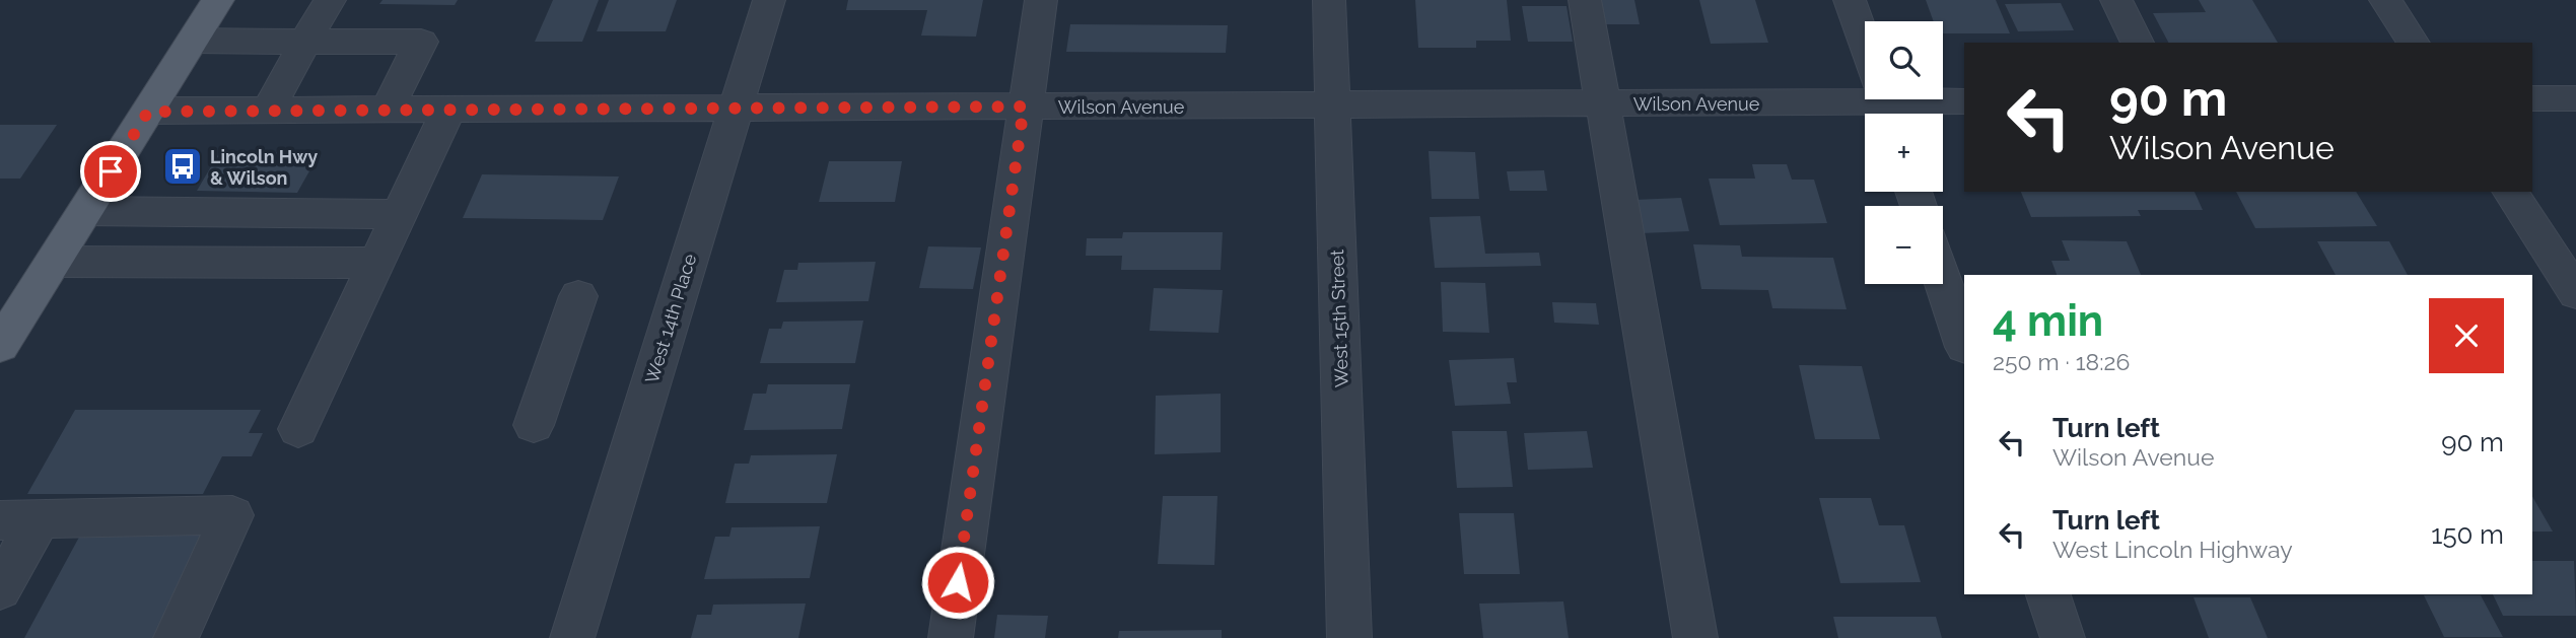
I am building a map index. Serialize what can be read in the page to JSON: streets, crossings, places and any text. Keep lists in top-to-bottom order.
{
  "streets": {
    "street": ["Wilson Avenue", "West 14th Place", "West 15th Street"]
  },
  "crossings": [
    ["Wilson Avenue", "West 14th Place"],
    ["Wilson Avenue", "West 15th Street"]
  ],
  "places": {
    "bus stop": ["Lincoln Hwy & Wilson"]
  },
  "page": {
    "map_buttons": ["+", "−"],
    "turn": ["90 m", "Wilson Avenue"],
    "heading": ["4 min", "250 m · 18:26"],
    "list": [
      {
        "name": "Turn left",
        "note": "Wilson Avenue",
        "value": "90 m"
      },
      {
        "name": "Turn left",
        "note": "West Lincoln Highway",
        "value": "150 m"
      }
    ]
  }
}
